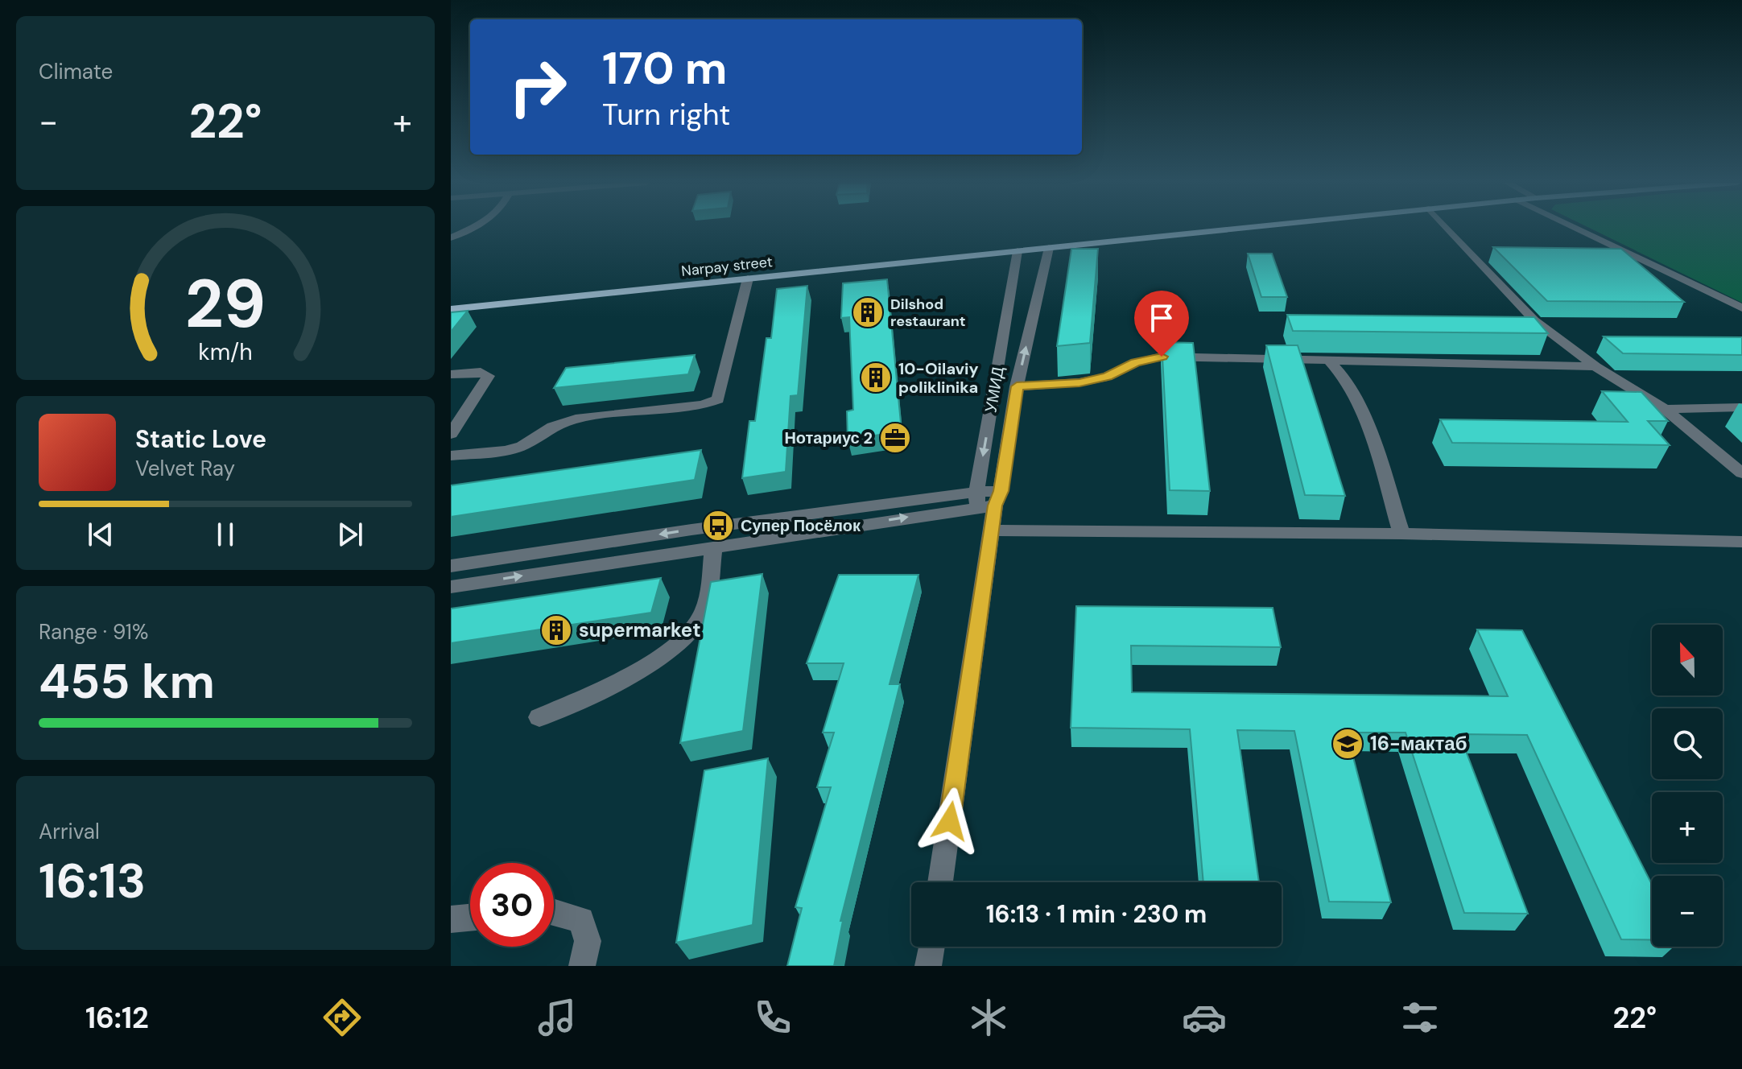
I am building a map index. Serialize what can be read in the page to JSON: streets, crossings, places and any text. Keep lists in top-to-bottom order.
{
  "streets": {
    "main road": ["Narpay street"],
    "street": ["УМИД"]
  },
  "crossings": [
    ["Narpay street", "УМИД"]
  ],
  "places": {
    "building": ["Dilshod restaurant", "10-Oilaviy poliklinika", "supermarket"],
    "office": ["Нотариус 2"],
    "bus stop": ["Супер Посёлок"],
    "school or university": ["16-мактаб"]
  },
  "north": "top",
  "page": {
    "tile": [
      "Climate",
      ["Range · 91%", "455 km"],
      ["Arrival", "16:13"]
    ],
    "turn": ["170 m", "Turn right"],
    "heat": ["−", "22°", "+"],
    "song": ["Static Love", "Velvet Ray"],
    "map_buttons": ["+", "−"],
    "limit": "30",
    "trip": "16:13 · 1 min · 230 m",
    "tabs": ["16:12", "22°"],
    "gauge": ["29", "km/h"]
  }
}
